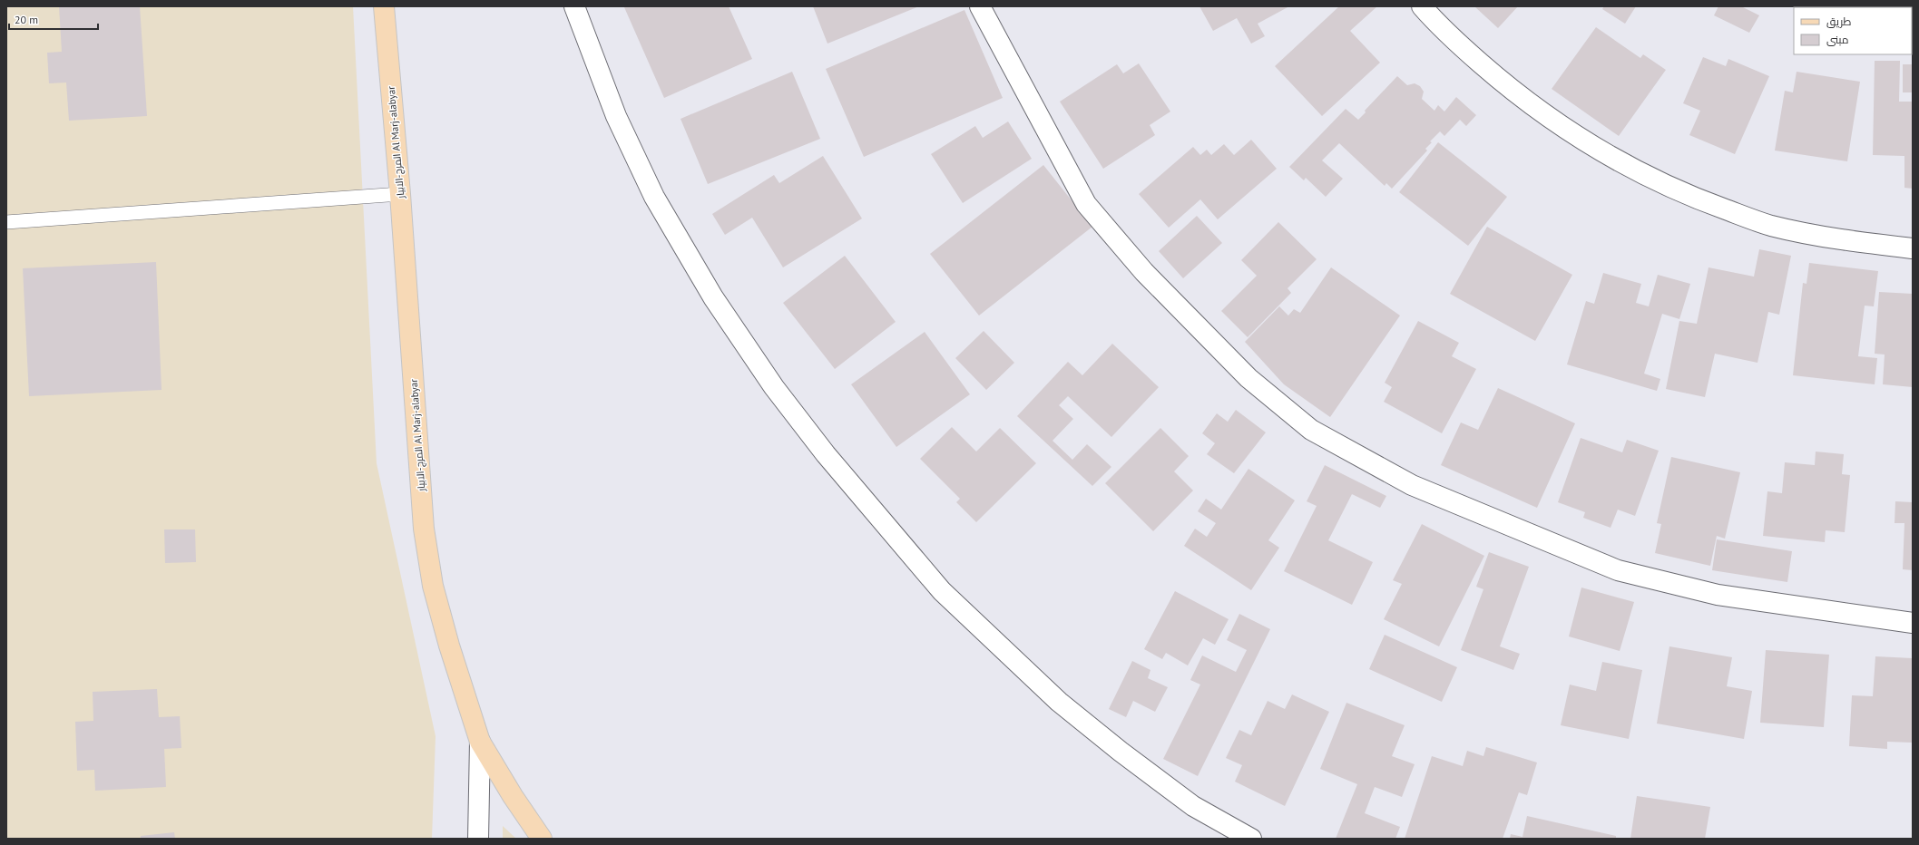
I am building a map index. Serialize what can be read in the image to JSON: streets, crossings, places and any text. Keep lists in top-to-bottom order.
{
  "streets": {
    "main road": ["المرج-الابيار Al Marj-alabyar"]
  },
  "legend": ["طريق", "مبنى"],
  "scale_bar": "20 m"
}
